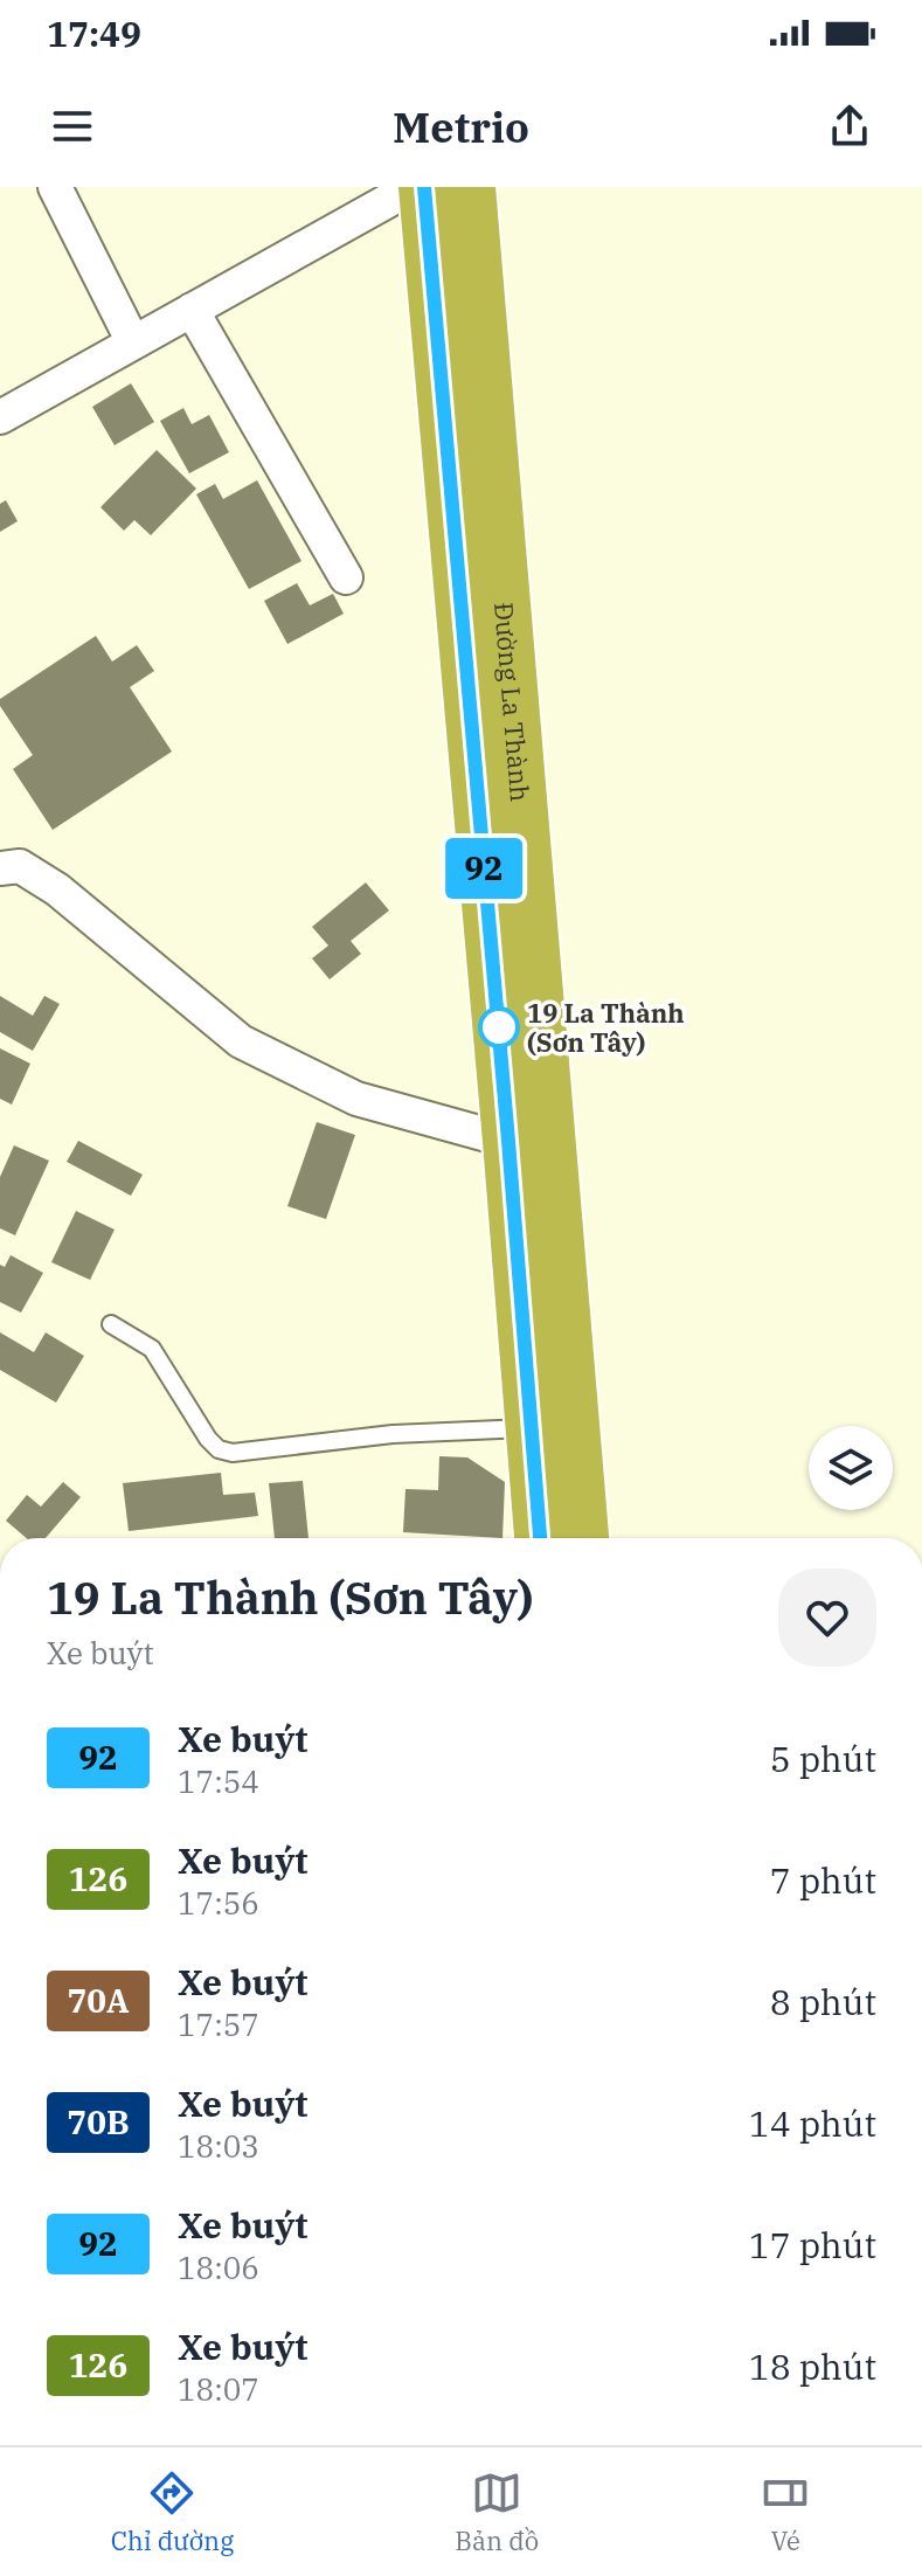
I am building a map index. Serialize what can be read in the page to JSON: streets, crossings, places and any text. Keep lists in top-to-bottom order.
{
  "streets": {
    "highway": ["Đường La Thành"]
  },
  "places": ["19 La Thành (Sơn Tây)"],
  "lines": ["bus line 92"],
  "page": {
    "status": "17:49",
    "header": "Metrio",
    "on_map": "92",
    "heading": ["19 La Thành (Sơn Tây)", "Xe buýt"],
    "list": [
      {
        "mark": "92",
        "name": "Xe buýt",
        "note": "17:54",
        "value": "5 phút"
      },
      {
        "mark": "126",
        "name": "Xe buýt",
        "note": "17:56",
        "value": "7 phút"
      },
      {
        "mark": "70A",
        "name": "Xe buýt",
        "note": "17:57",
        "value": "8 phút"
      },
      {
        "mark": "70B",
        "name": "Xe buýt",
        "note": "18:03",
        "value": "14 phút"
      },
      {
        "mark": "92",
        "name": "Xe buýt",
        "note": "18:06",
        "value": "17 phút"
      },
      {
        "mark": "126",
        "name": "Xe buýt",
        "note": "18:07",
        "value": "18 phút"
      }
    ],
    "tabs": ["Chỉ đường", "Bản đồ", "Vé"]
  }
}
